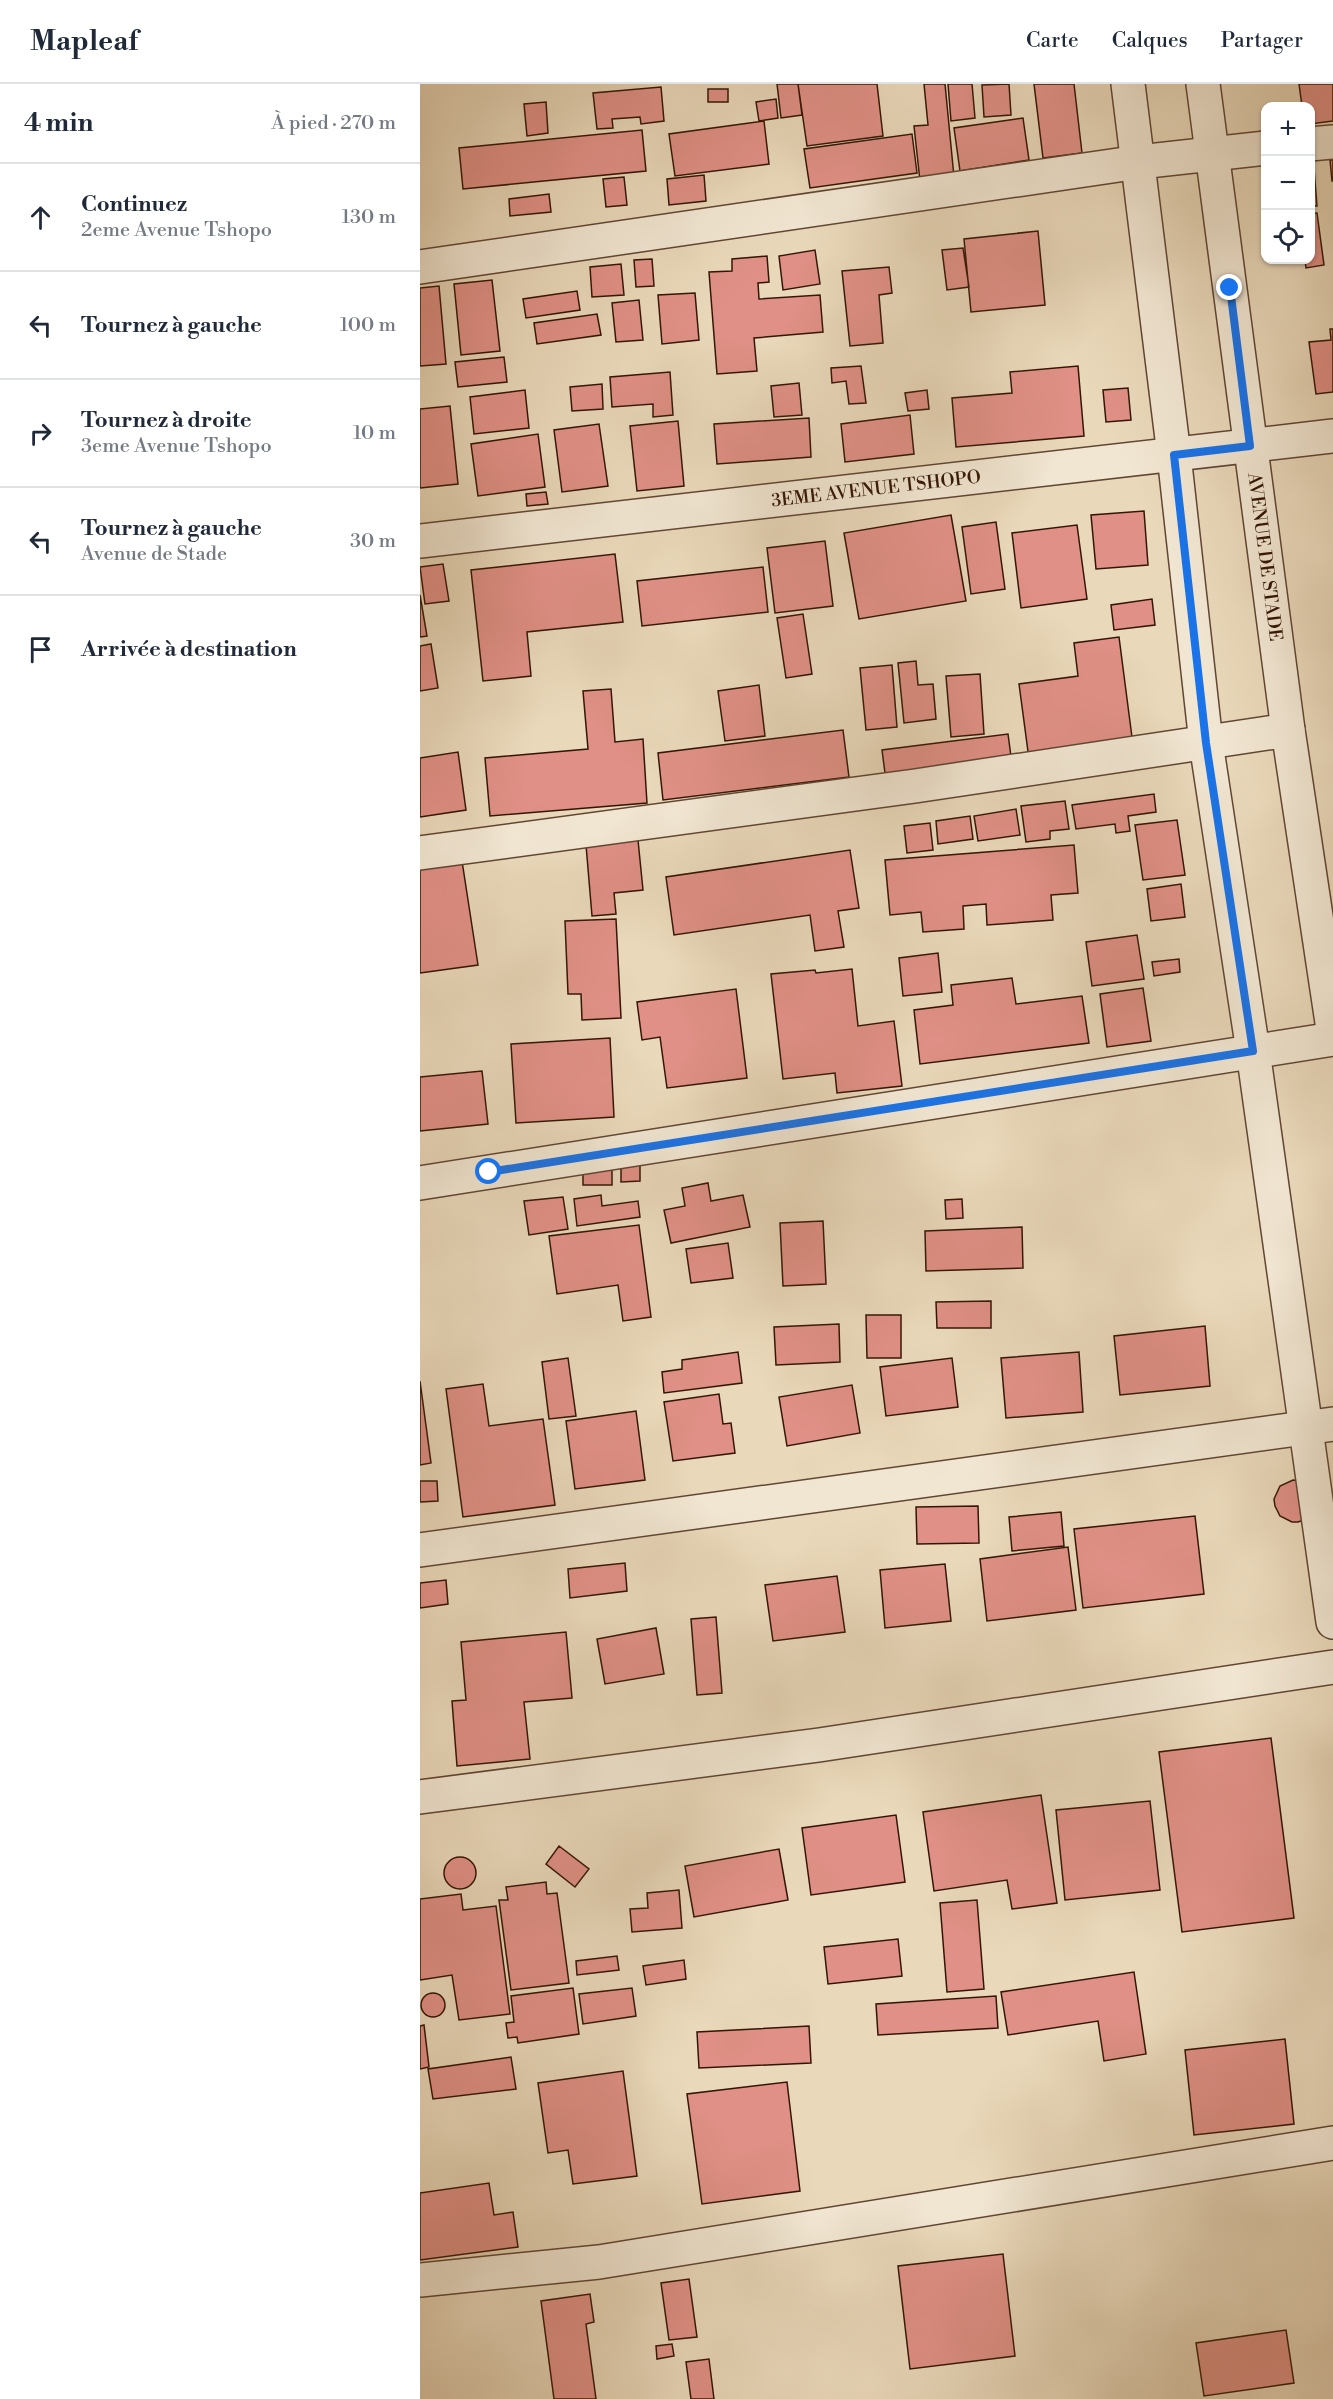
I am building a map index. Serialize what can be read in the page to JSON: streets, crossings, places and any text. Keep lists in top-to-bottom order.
{
  "streets": {
    "street": ["3EME AVENUE TSHOPO", "AVENUE DE STADE"]
  },
  "crossings": [
    ["3EME AVENUE TSHOPO", "AVENUE DE STADE"]
  ],
  "page": {
    "header": "Mapleaf",
    "nav": ["Carte", "Calques", "Partager"],
    "heading": ["4 min", "À pied · 270 m"],
    "map_buttons": ["+", "−"],
    "list": [
      ["Continuez", "2eme Avenue Tshopo", "130 m"],
      ["Tournez à gauche", "100 m"],
      ["Tournez à droite", "3eme Avenue Tshopo", "10 m"],
      ["Tournez à gauche", "Avenue de Stade", "30 m"],
      "Arrivée à destination"
    ]
  }
}
